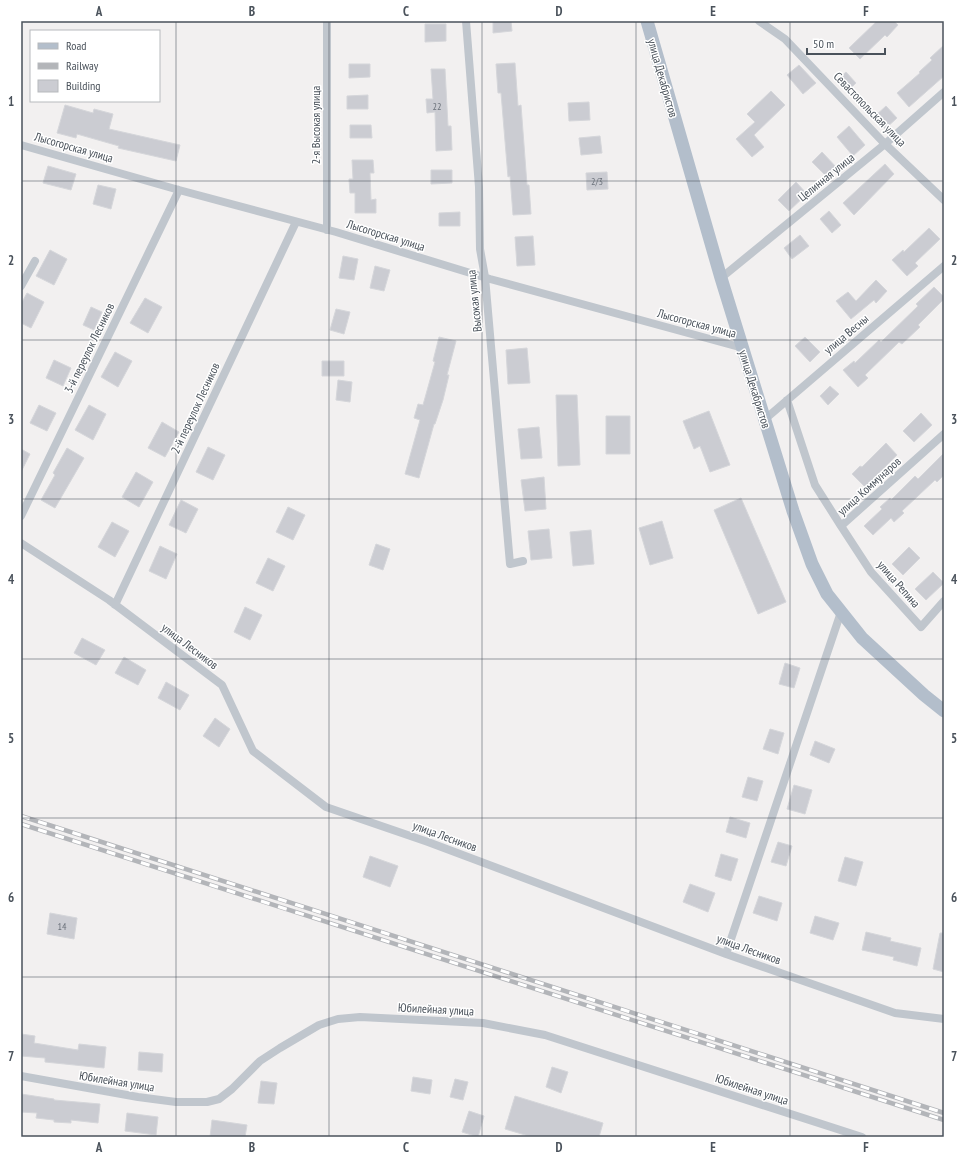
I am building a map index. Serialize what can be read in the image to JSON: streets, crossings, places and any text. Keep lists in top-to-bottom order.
{
  "streets": {
    "main road": ["улица Декабристов"],
    "street": [
      "Севастопольская улица",
      "2-я Высокая улица",
      "Лысогорская улица",
      "Целинная улица",
      "Высокая улица",
      "улица Весны",
      "3-й переулок Лесников",
      "2-й переулок Лесников",
      "улица Коммунаров",
      "улица Репина",
      "улица Лесников",
      "Юбилейная улица"
    ]
  },
  "crossings": [
    ["улица Декабристов", "Лысогорская улица"],
    ["улица Декабристов", "Целинная улица"],
    ["улица Декабристов", "улица Весны"],
    ["Севастопольская улица", "Целинная улица"],
    ["2-я Высокая улица", "Лысогорская улица"],
    ["Лысогорская улица", "Высокая улица"],
    ["Лысогорская улица", "3-й переулок Лесников"],
    ["Лысогорская улица", "2-й переулок Лесников"],
    ["улица Весны", "улица Коммунаров"],
    ["2-й переулок Лесников", "улица Лесников"],
    ["улица Коммунаров", "улица Репина"]
  ],
  "house_numbers": ["22", "2/3", "14"],
  "legend": ["Road", "Railway", "Building"],
  "scale_bar": "50 m",
  "grid": {
    "columns": [
      "A",
      "B",
      "C",
      "D",
      "E",
      "F"
    ],
    "rows": [
      "1",
      "2",
      "3",
      "4",
      "5",
      "6",
      "7"
    ]
  }
}
